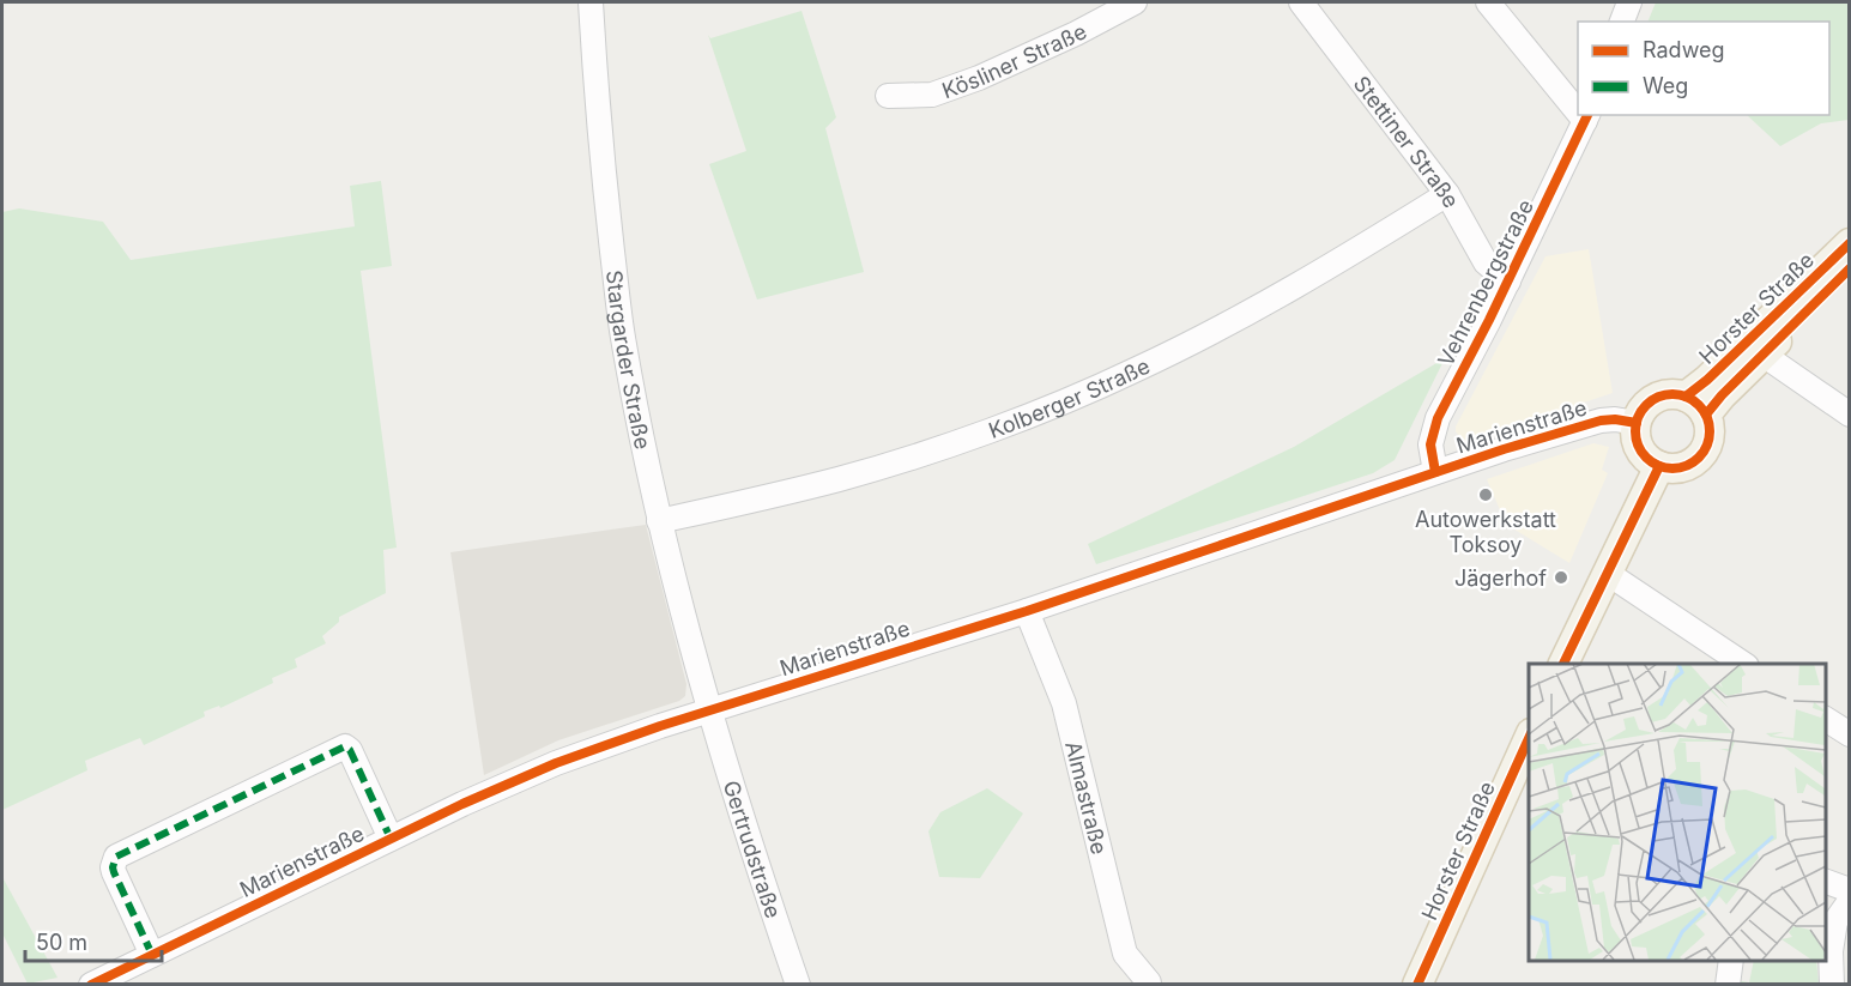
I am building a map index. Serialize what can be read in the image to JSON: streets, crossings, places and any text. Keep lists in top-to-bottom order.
{
  "streets": {
    "main road": ["Horster Straße"],
    "street": [
      "Kösliner Straße",
      "Stettiner Straße",
      "Vehrenbergstraße",
      "Stargarder Straße",
      "Kolberger Straße",
      "Marienstraße",
      "Almastraße",
      "Gertrudstraße"
    ]
  },
  "crossings": [
    ["Stettiner Straße", "Vehrenbergstraße"],
    ["Stettiner Straße", "Kolberger Straße"],
    ["Vehrenbergstraße", "Marienstraße"],
    ["Horster Straße", "Marienstraße"],
    ["Stargarder Straße", "Kolberger Straße"],
    ["Stargarder Straße", "Marienstraße"],
    ["Stargarder Straße", "Gertrudstraße"],
    ["Marienstraße", "Almastraße"],
    ["Marienstraße", "Gertrudstraße"]
  ],
  "places": ["Autowerkstatt Toksoy", "Jägerhof"],
  "legend": ["Radweg", "Weg"],
  "scale_bar": "50 m"
}
